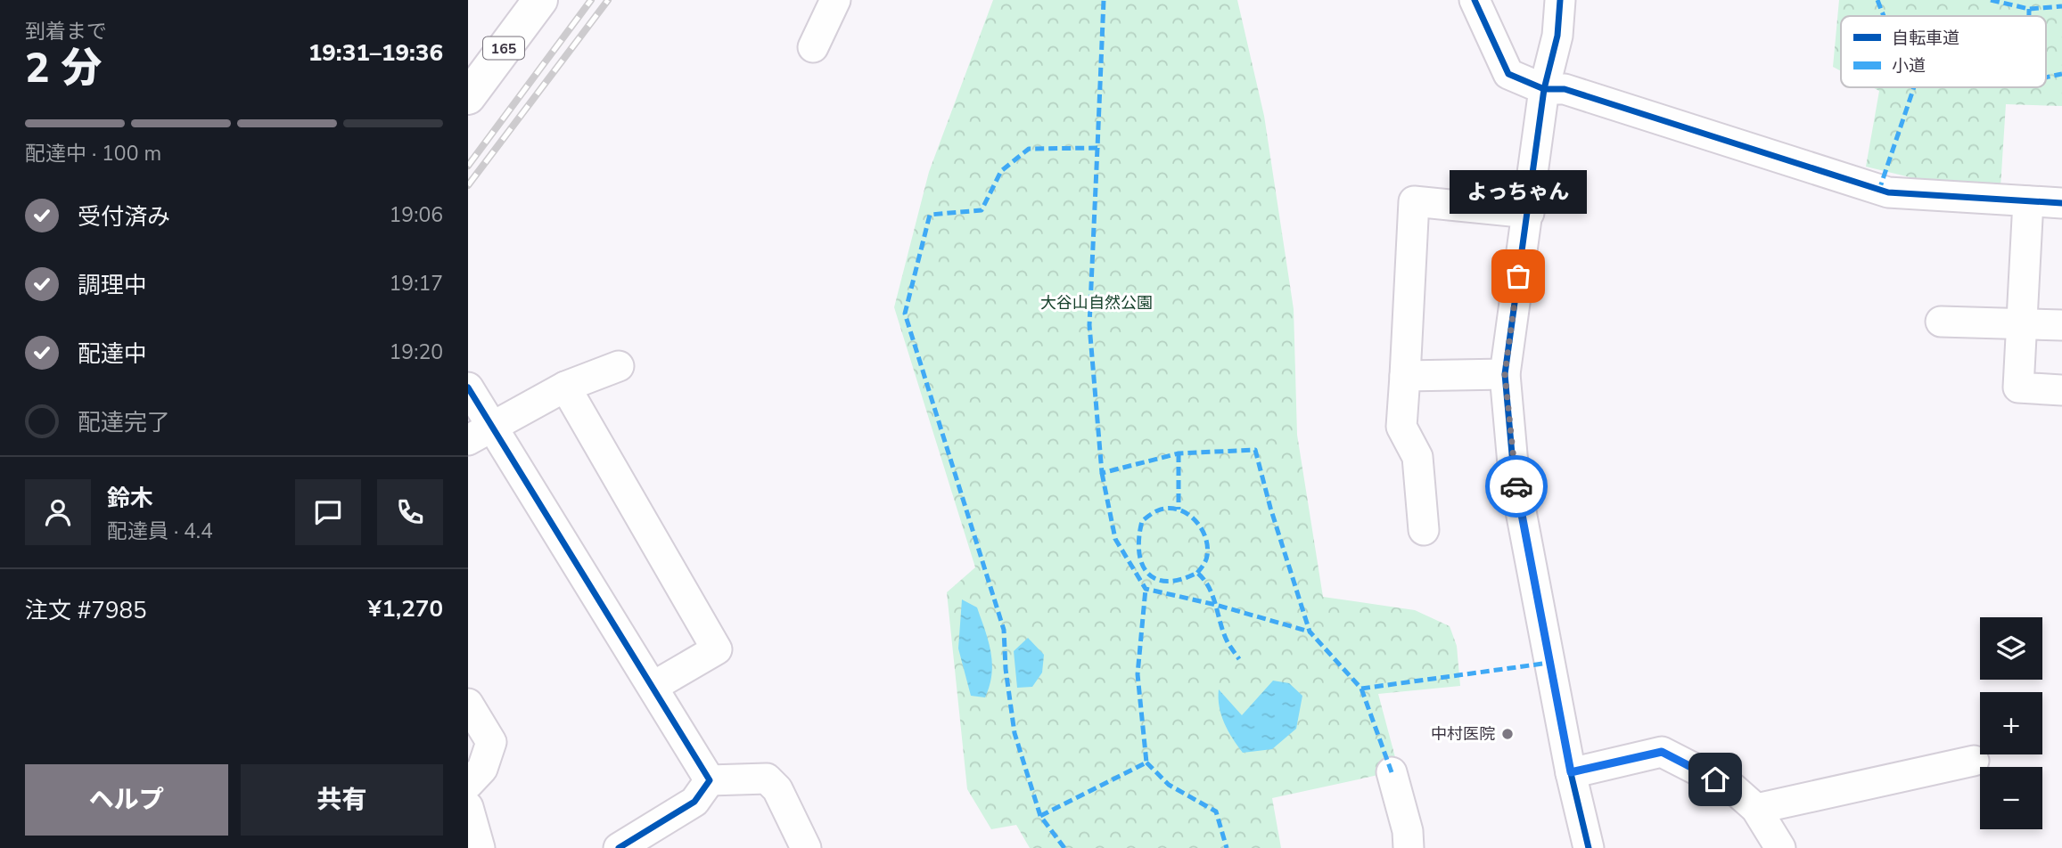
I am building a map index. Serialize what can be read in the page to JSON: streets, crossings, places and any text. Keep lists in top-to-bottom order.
{
  "streets": {
    "highway": ["165"]
  },
  "parks": ["大谷山自然公園"],
  "places": ["よっちゃん", "中村医院"],
  "legend": ["自転車道", "小道"],
  "page": {
    "heading": ["2 分", "到着まで", "19:31–19:36"],
    "panel": [
      "鈴木",
      "配達員 · 4.4",
      "注文 #7985",
      "¥1,270"
    ],
    "bar": "配達中 · 100 m",
    "bubble": "よっちゃん",
    "list": [
      ["受付済み", "19:06"],
      ["調理中", "19:17"],
      ["配達中", "19:20"],
      "配達完了"
    ],
    "map_buttons": ["+", "−"],
    "buttons": ["ヘルプ", "共有"]
  }
}
